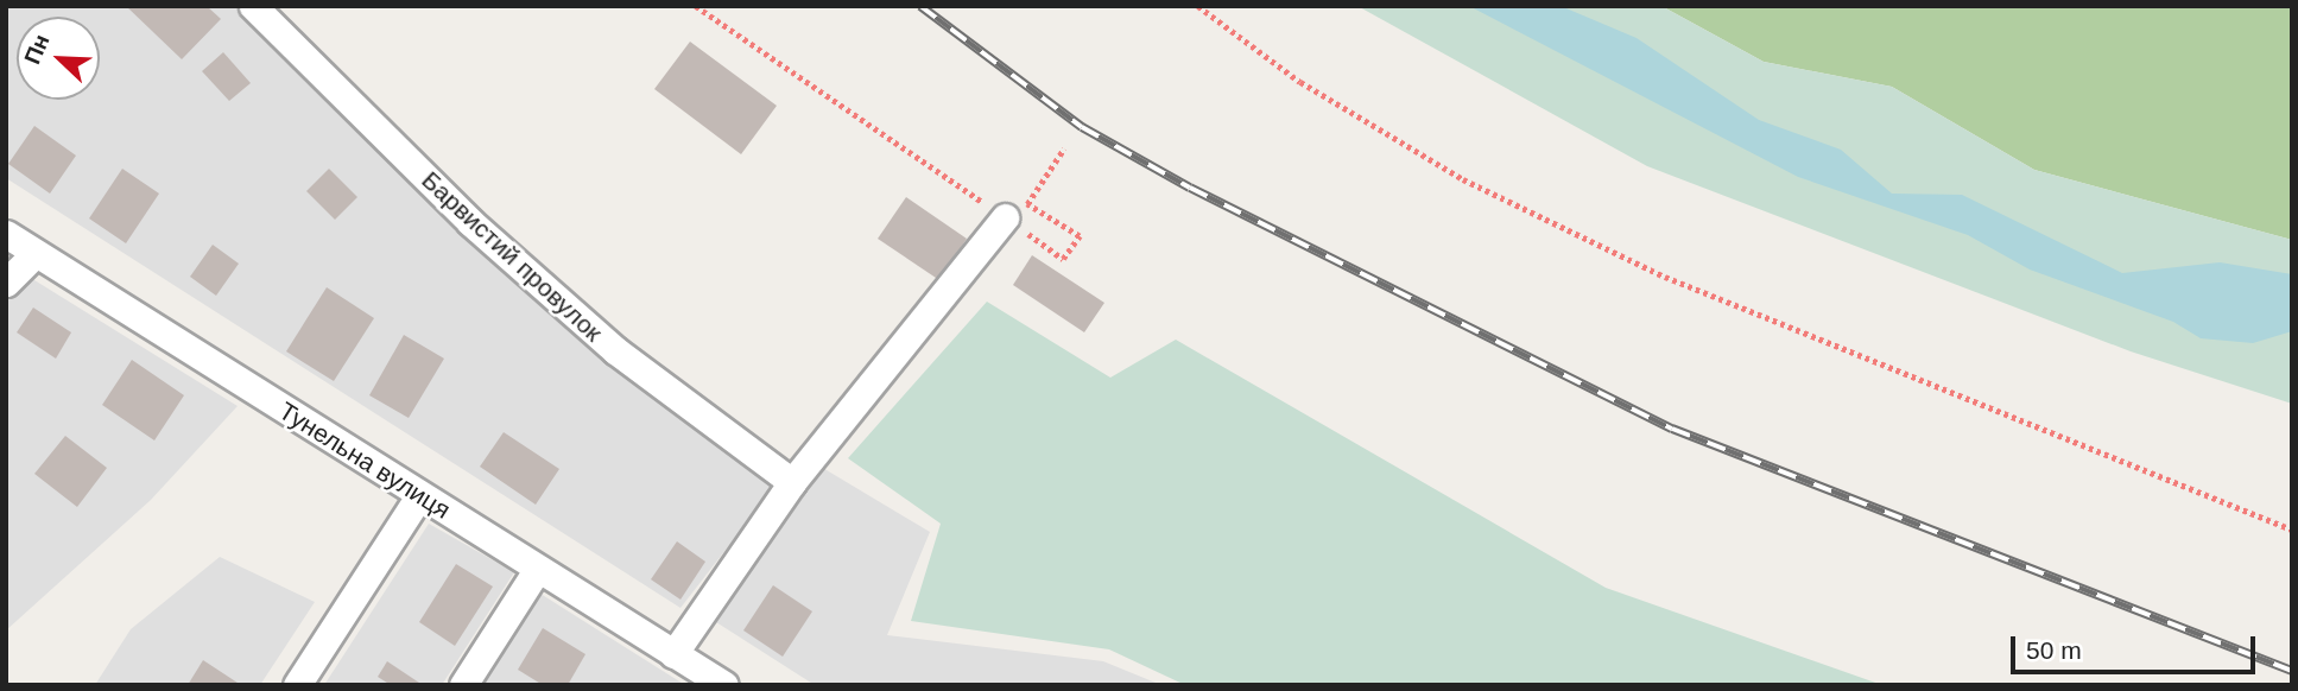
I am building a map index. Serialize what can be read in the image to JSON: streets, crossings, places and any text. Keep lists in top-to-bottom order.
{
  "streets": {
    "street": ["Барвистий провулок", "Тунельна вулиця"]
  },
  "scale_bar": "50 m",
  "north": "top left"
}
